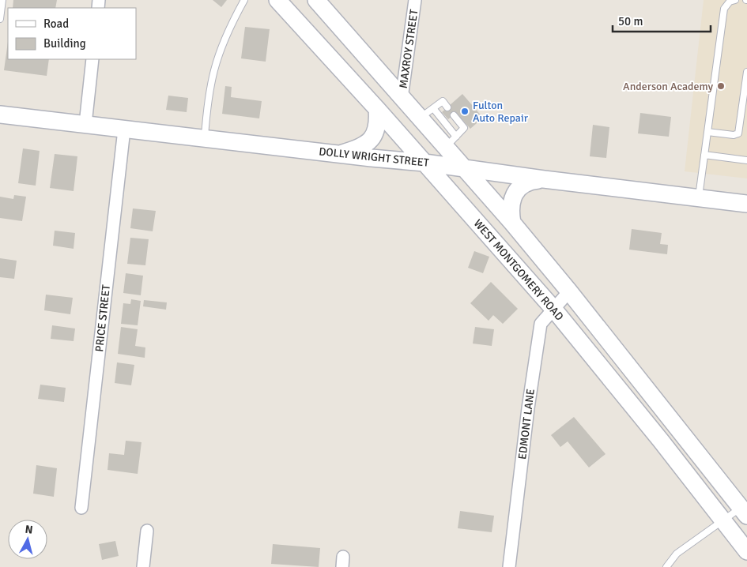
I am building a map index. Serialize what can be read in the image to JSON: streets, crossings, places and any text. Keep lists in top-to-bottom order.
{
  "streets": {
    "main road": ["DOLLY WRIGHT STREET", "WEST MONTGOMERY ROAD"],
    "street": ["MAXROY STREET", "PRICE STREET", "EDMONT LANE"]
  },
  "crossings": [
    ["DOLLY WRIGHT STREET", "WEST MONTGOMERY ROAD"],
    ["DOLLY WRIGHT STREET", "PRICE STREET"],
    ["WEST MONTGOMERY ROAD", "EDMONT LANE"]
  ],
  "places": ["Anderson Academy", "Fulton Auto Repair"],
  "legend": ["Road", "Building"],
  "scale_bar": "50 m",
  "north": "top"
}
